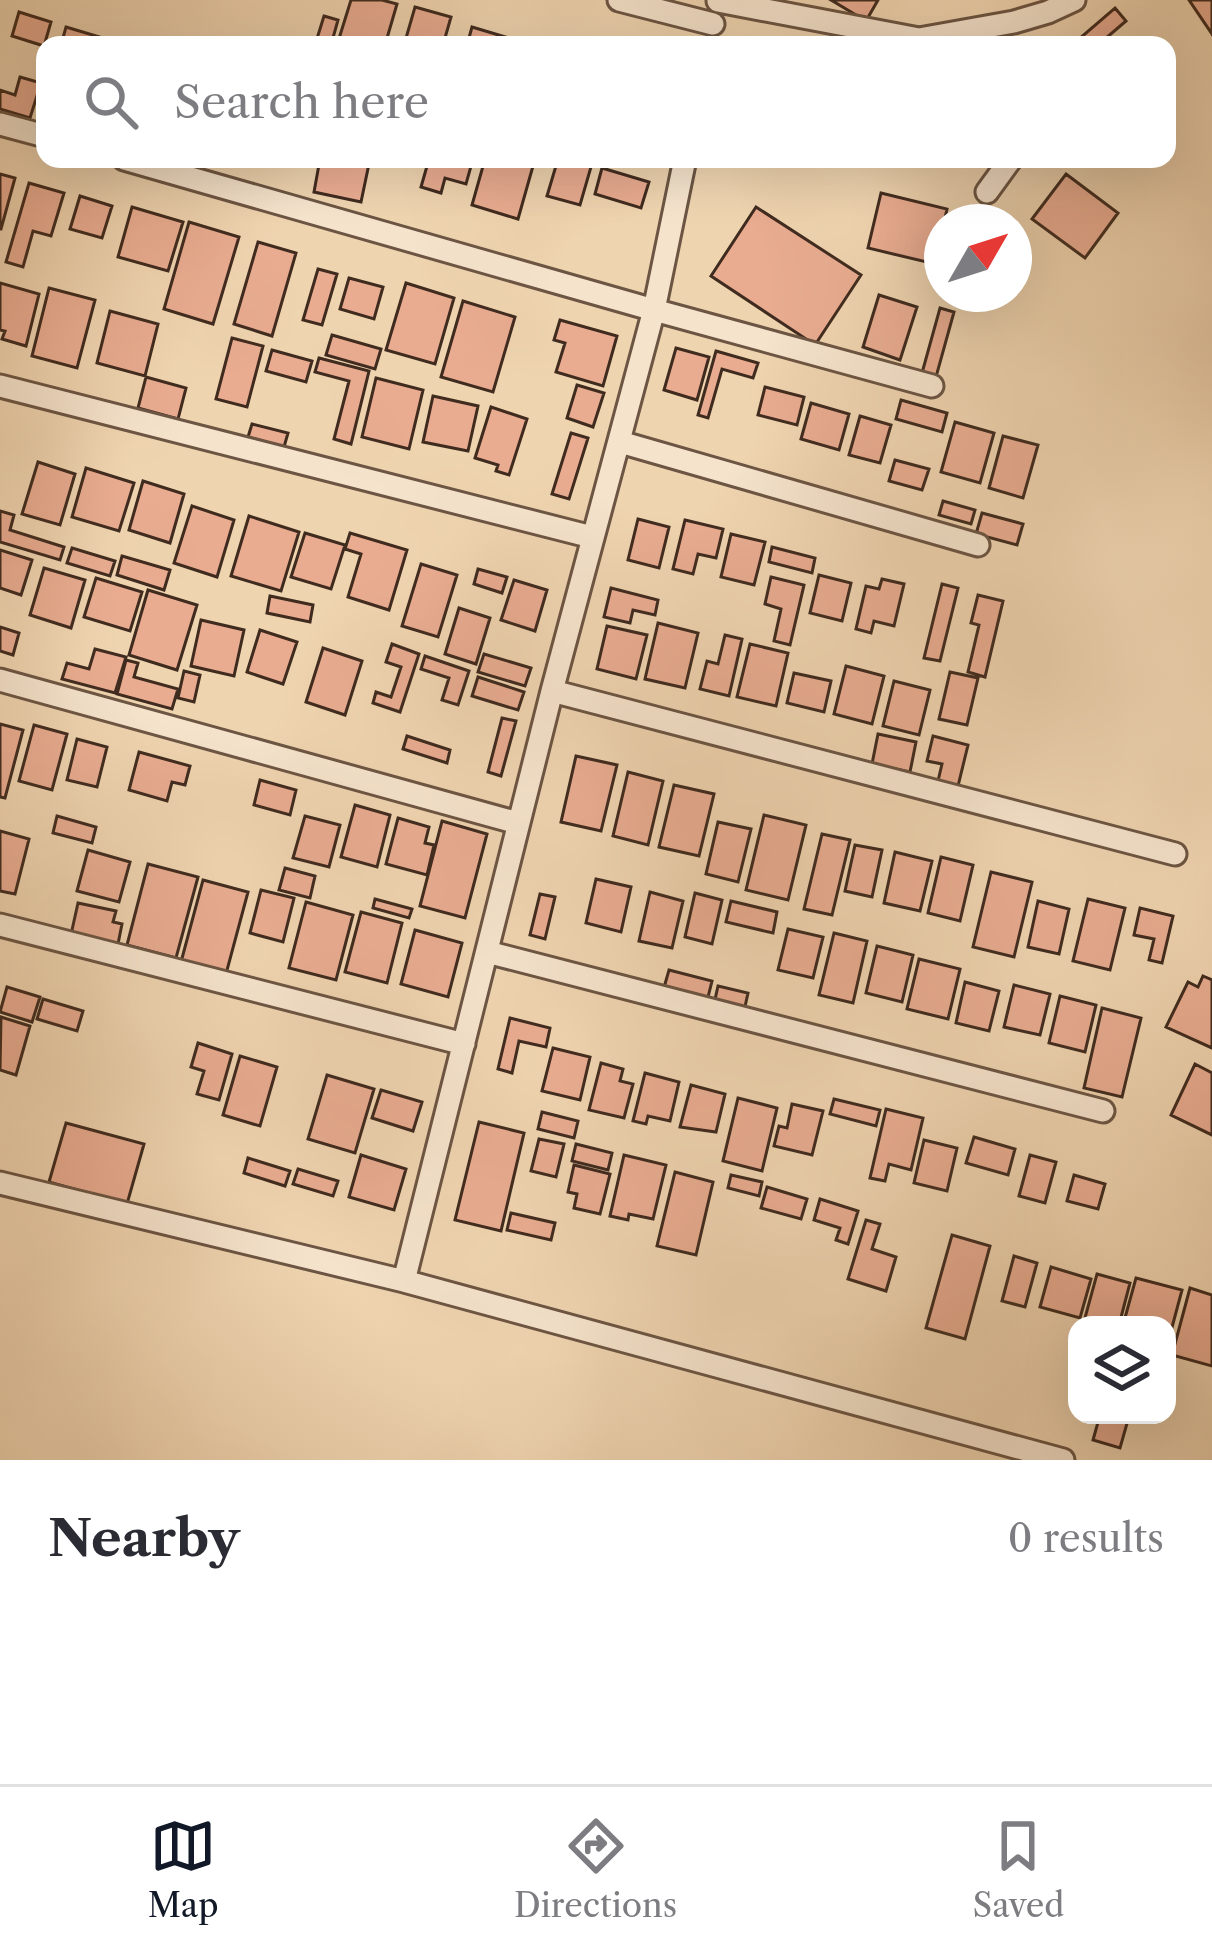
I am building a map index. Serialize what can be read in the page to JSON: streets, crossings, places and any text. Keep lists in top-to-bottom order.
{
  "north": "top right",
  "page": {
    "search": "Search here",
    "heading": ["Nearby", "0 results"],
    "nav": ["Map", "Directions", "Saved"]
  }
}
